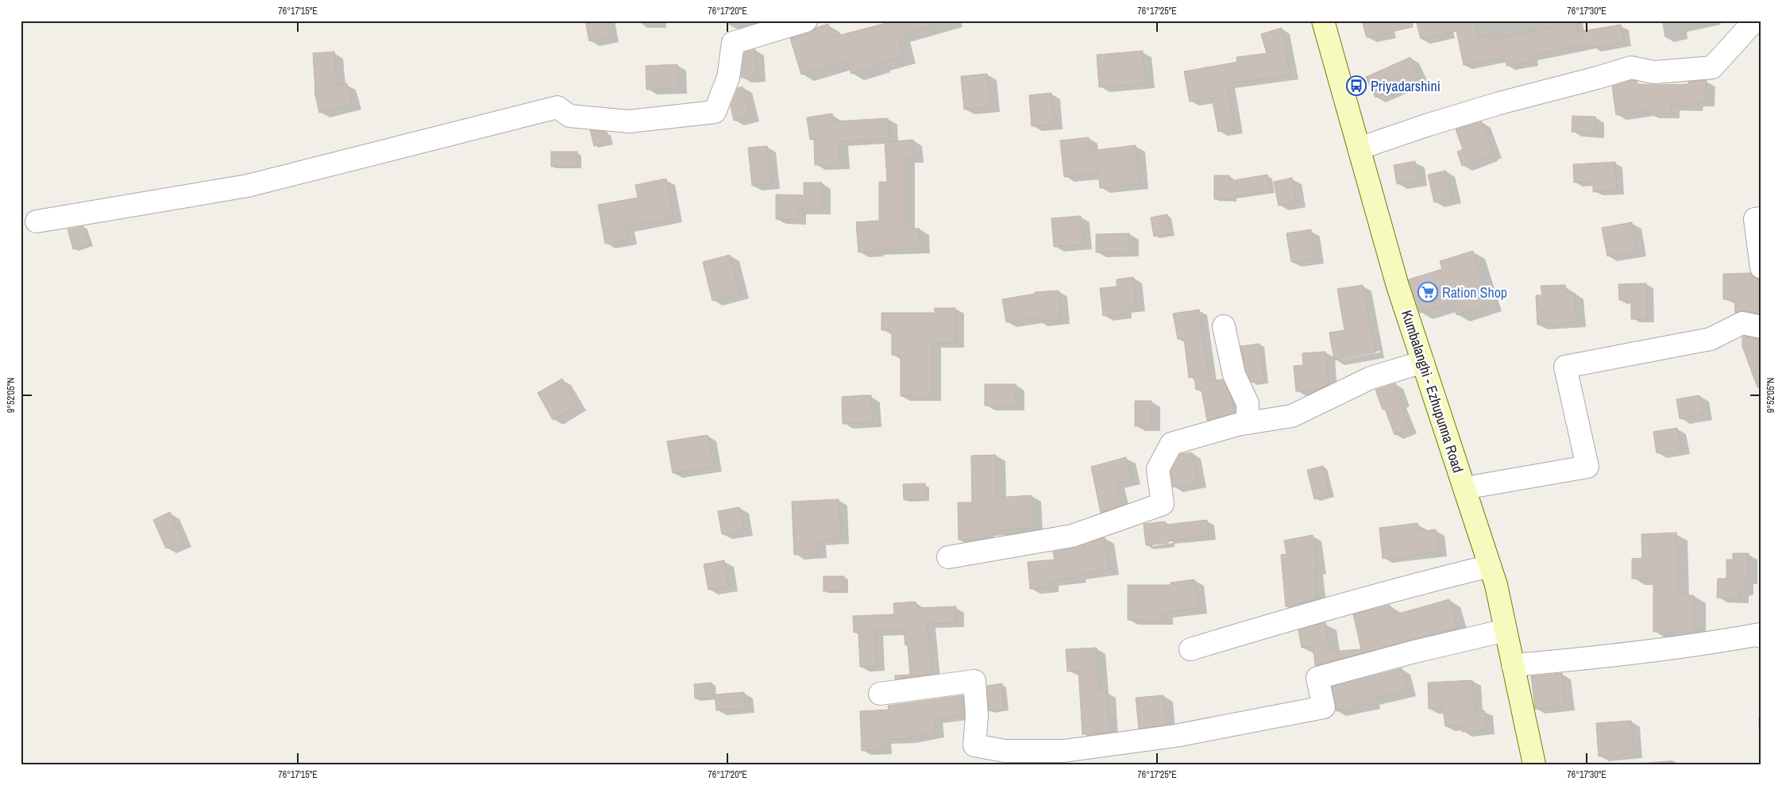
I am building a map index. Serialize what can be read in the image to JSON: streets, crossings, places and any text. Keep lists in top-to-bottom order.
{
  "streets": {
    "main road": ["Kumbalanghi - Ezhupunna Road"]
  },
  "places": {
    "bus stop": ["Priyadarshini"],
    "supermarket": ["Ration Shop"]
  },
  "coordinates": [
    "76°17'15\"E",
    "76°17'20\"E",
    "76°17'25\"E",
    "76°17'30\"E",
    "9°52'05\"N"
  ]
}
